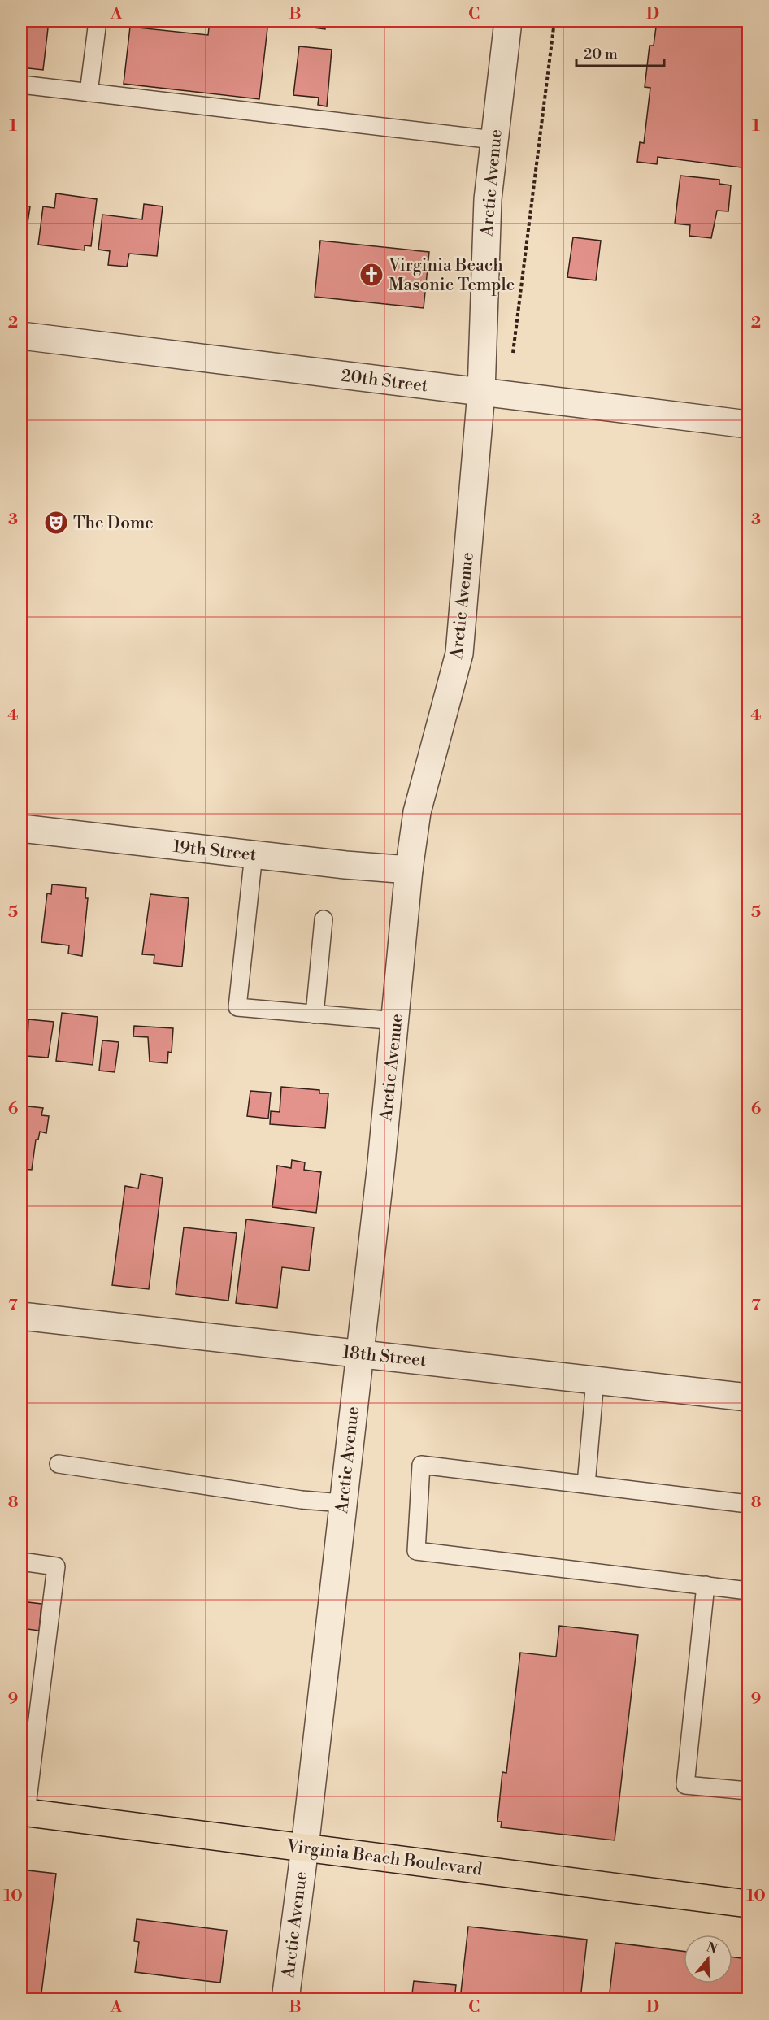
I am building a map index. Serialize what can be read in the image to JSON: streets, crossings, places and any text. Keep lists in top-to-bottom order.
{
  "streets": {
    "main road": ["Virginia Beach Boulevard"],
    "street": [
      "Arctic Avenue",
      "20th Street",
      "19th Street",
      "18th Street"
    ]
  },
  "crossings": [
    ["Arctic Avenue", "20th Street"],
    ["Arctic Avenue", "19th Street"],
    ["Arctic Avenue", "18th Street"],
    ["Arctic Avenue", "Virginia Beach Boulevard"]
  ],
  "places": {
    "church": ["Virginia Beach Masonic Temple"],
    "theatre": ["The Dome"]
  },
  "scale_bar": "20 m",
  "north": "top",
  "grid": {
    "columns": [
      "A",
      "B",
      "C",
      "D"
    ],
    "rows": [
      "1",
      "2",
      "3",
      "4",
      "5",
      "6",
      "7",
      "8",
      "9",
      "10"
    ]
  }
}
